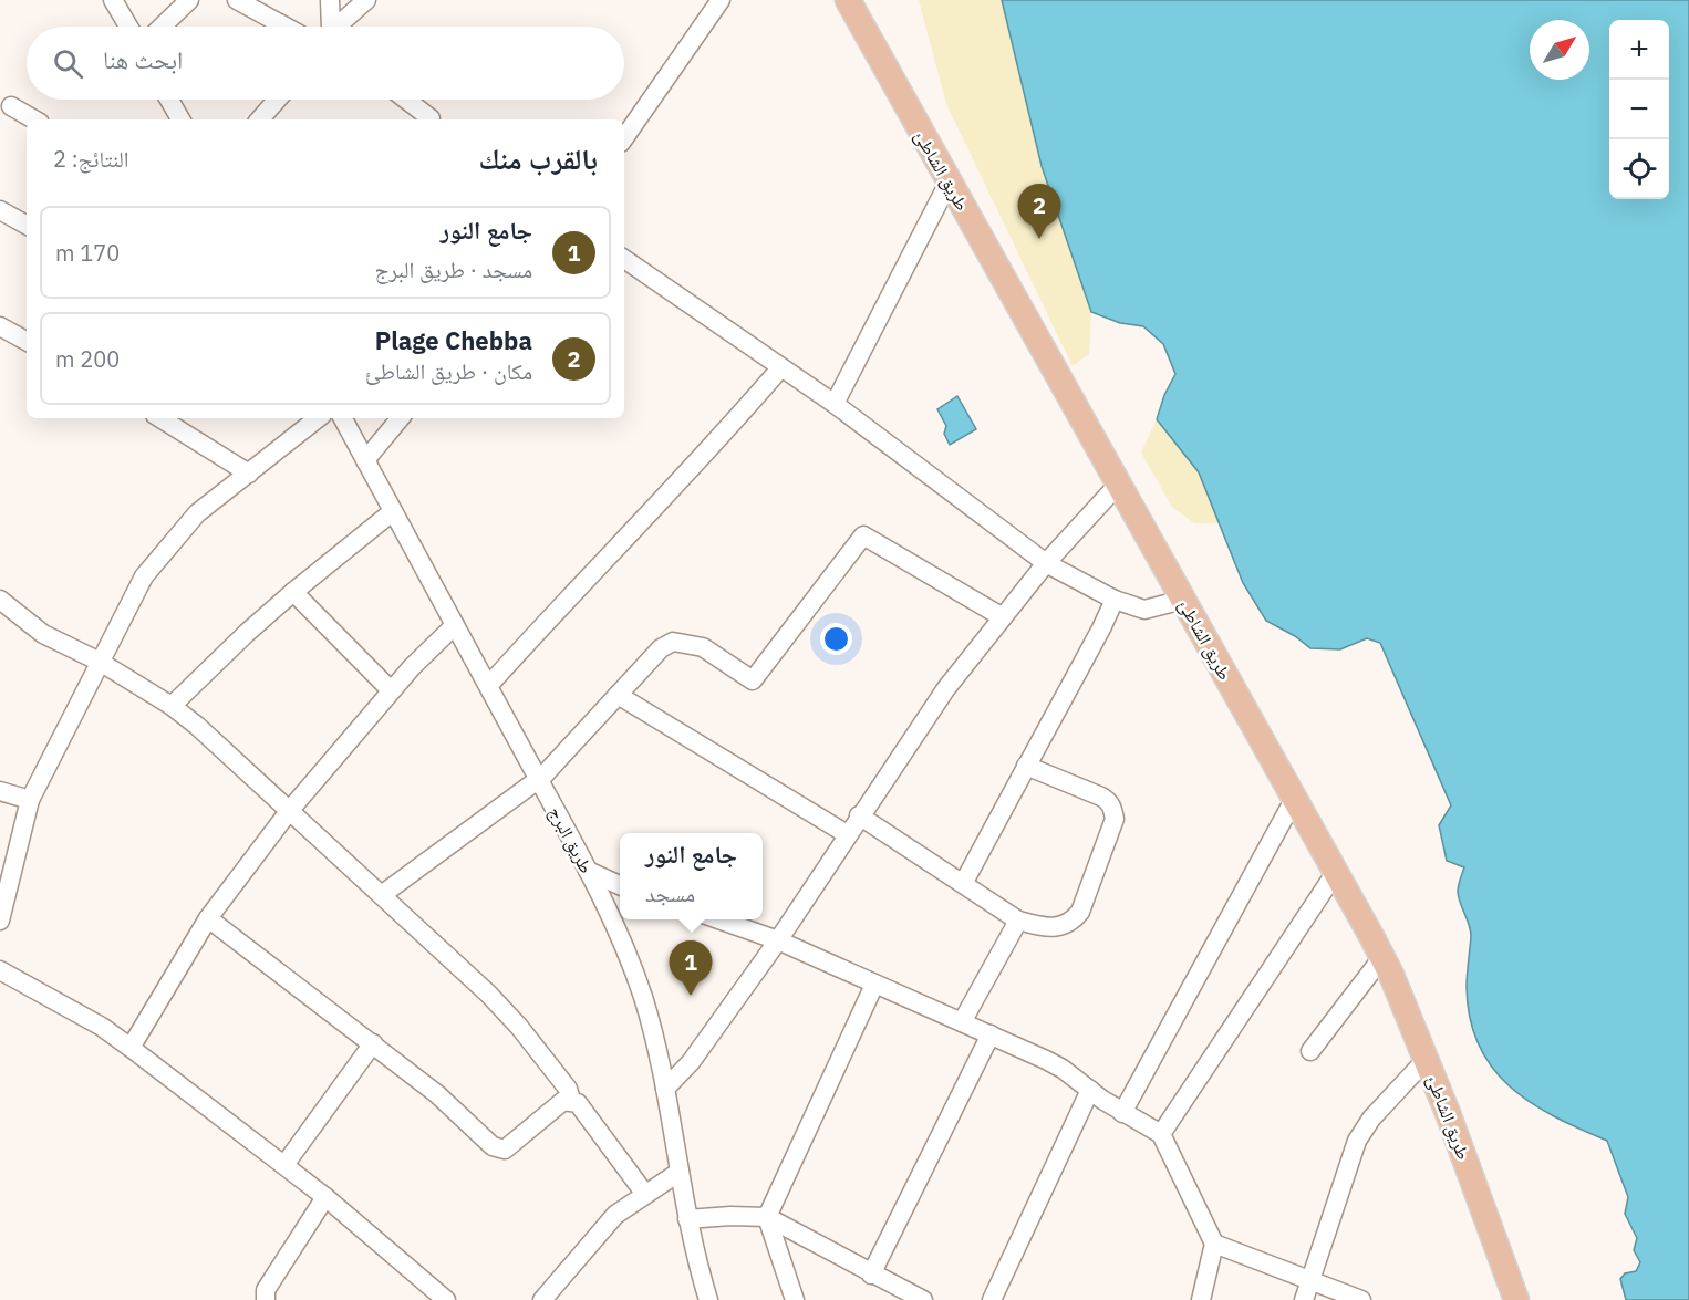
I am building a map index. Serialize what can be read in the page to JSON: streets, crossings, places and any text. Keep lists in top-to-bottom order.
{
  "streets": {
    "main road": ["طريق الشاطئ"],
    "street": ["طريق البرج"]
  },
  "north": "top right",
  "page": {
    "map_buttons": ["+", "−"],
    "search": "ابحث هنا",
    "heading": ["بالقرب منك", "النتائج: 2"],
    "pins": ["2", "1"],
    "list": [
      {
        "mark": "1",
        "name": "جامع النور",
        "note": "مسجد · طريق البرج",
        "value": "170 m"
      },
      {
        "mark": "2",
        "name": "Plage Chebba",
        "note": "مكان · طريق الشاطئ",
        "value": "200 m"
      }
    ],
    "popup": ["جامع النور", "مسجد"]
  }
}
